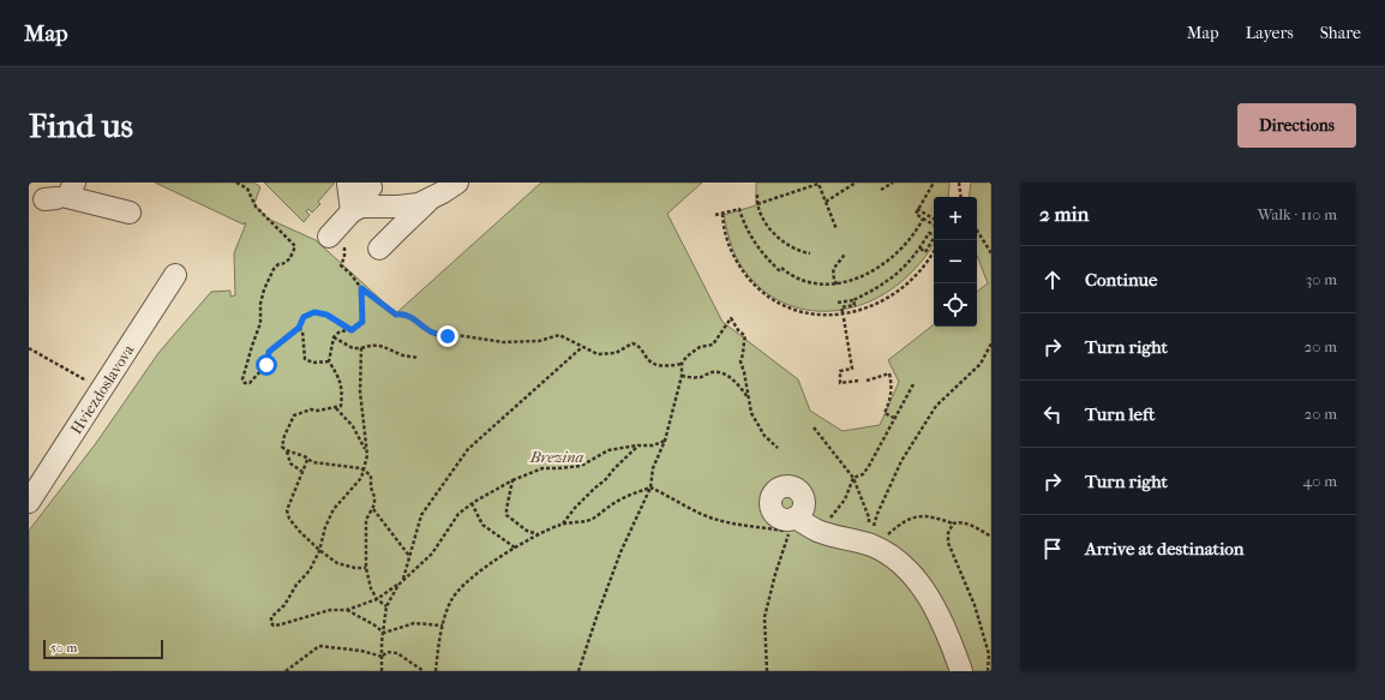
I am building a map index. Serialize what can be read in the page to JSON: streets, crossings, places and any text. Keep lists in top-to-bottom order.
{
  "streets": {
    "street": ["Hviezdoslavova"]
  },
  "parks": ["Brezina"],
  "scale_bar": "50 m",
  "page": {
    "header": "Map",
    "nav": ["Map", "Layers", "Share"],
    "buttons": "Directions",
    "title": "Find us",
    "heading": ["2 min", "Walk · 110 m"],
    "map_buttons": ["+", "−"],
    "list": [
      ["Continue", "30 m"],
      ["Turn right", "20 m"],
      ["Turn left", "20 m"],
      ["Turn right", "40 m"],
      "Arrive at destination"
    ],
    "scale": "50 m"
  }
}
